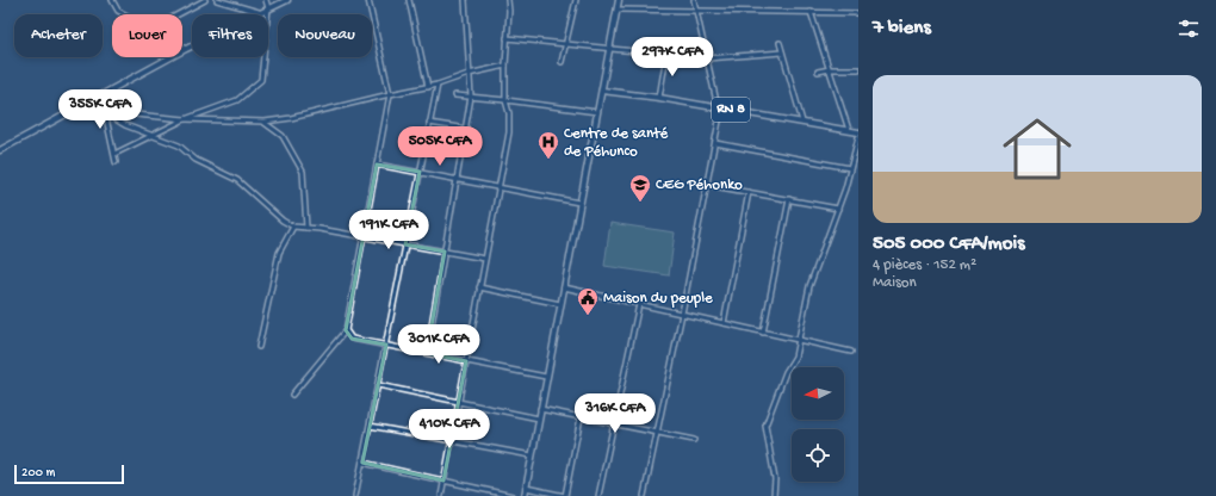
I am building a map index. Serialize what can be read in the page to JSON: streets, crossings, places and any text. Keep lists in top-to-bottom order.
{
  "streets": {
    "main road": ["RN 8"]
  },
  "places": {
    "hospital": ["Centre de santé de Péhunco"],
    "school or university": ["CEG Péhonko"],
    "public building": ["Maison du peuple"]
  },
  "scale_bar": "200 m",
  "north": "left",
  "page": {
    "heading": "7 biens",
    "chip": [
      "Acheter",
      "Louer",
      "Filtres",
      "Nouveau"
    ],
    "price": [
      "297K CFA",
      "355K CFA",
      "505K CFA",
      "191K CFA",
      "301K CFA",
      "316K CFA",
      "410K CFA"
    ],
    "list": [
      {
        "name": "505 000 CFA/mois",
        "note": "4 pièces · 152 m² · Maison"
      }
    ],
    "scale": "200 m"
  }
}
